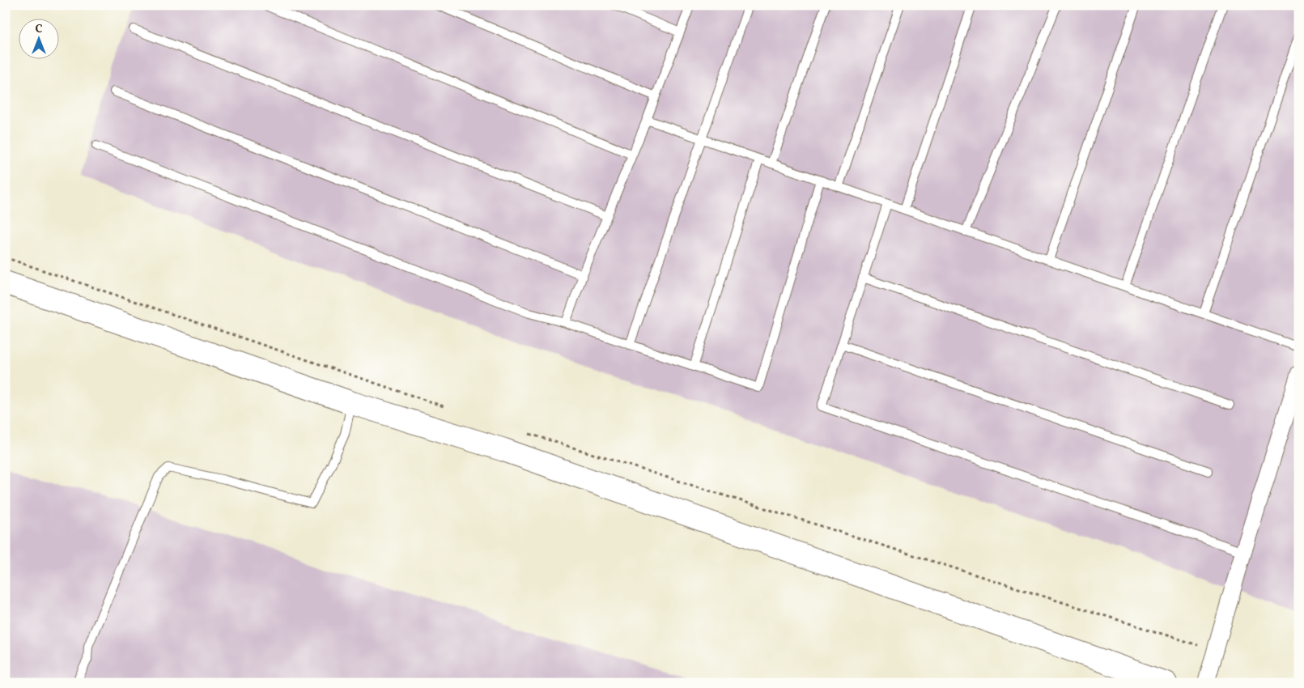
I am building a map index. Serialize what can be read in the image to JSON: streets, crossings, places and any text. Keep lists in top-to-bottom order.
{
  "north": "top"
}
